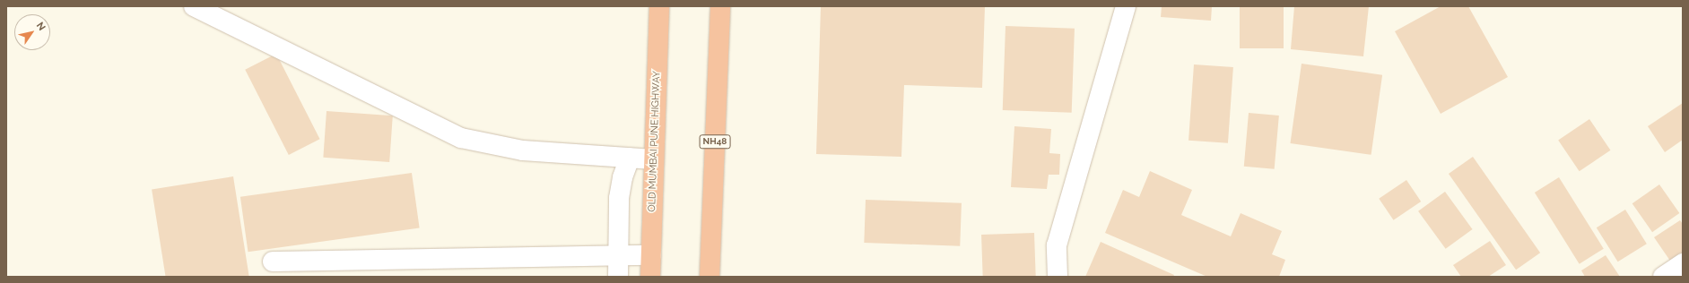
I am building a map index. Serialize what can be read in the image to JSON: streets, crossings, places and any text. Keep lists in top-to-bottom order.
{
  "streets": {
    "highway": ["OLD MUMBAI PUNE HIGHWAY", "NH48"]
  },
  "north": "top right"
}
